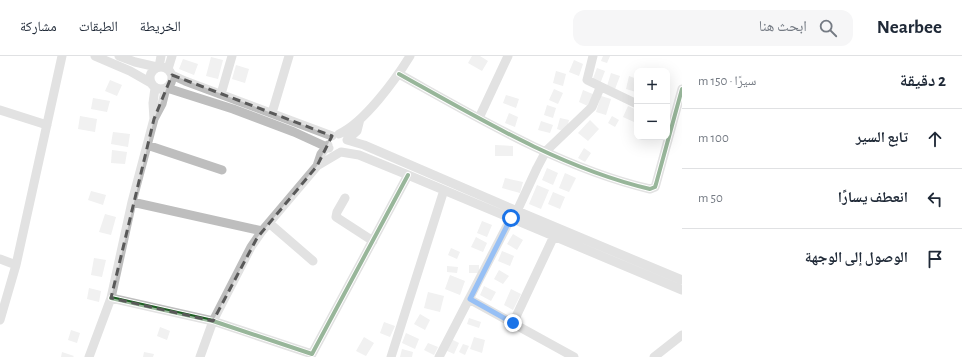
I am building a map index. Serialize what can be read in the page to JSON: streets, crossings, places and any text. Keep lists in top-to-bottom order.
{
  "page": {
    "header": "Nearbee",
    "search": "ابحث هنا",
    "nav": ["الخريطة", "الطبقات", "مشاركة"],
    "heading": ["2 دقيقة", "سيرًا · 150 m"],
    "map_buttons": ["+", "−"],
    "list": [
      ["تابع السير", "100 m"],
      ["انعطف يسارًا", "50 m"],
      "الوصول إلى الوجهة"
    ]
  }
}
